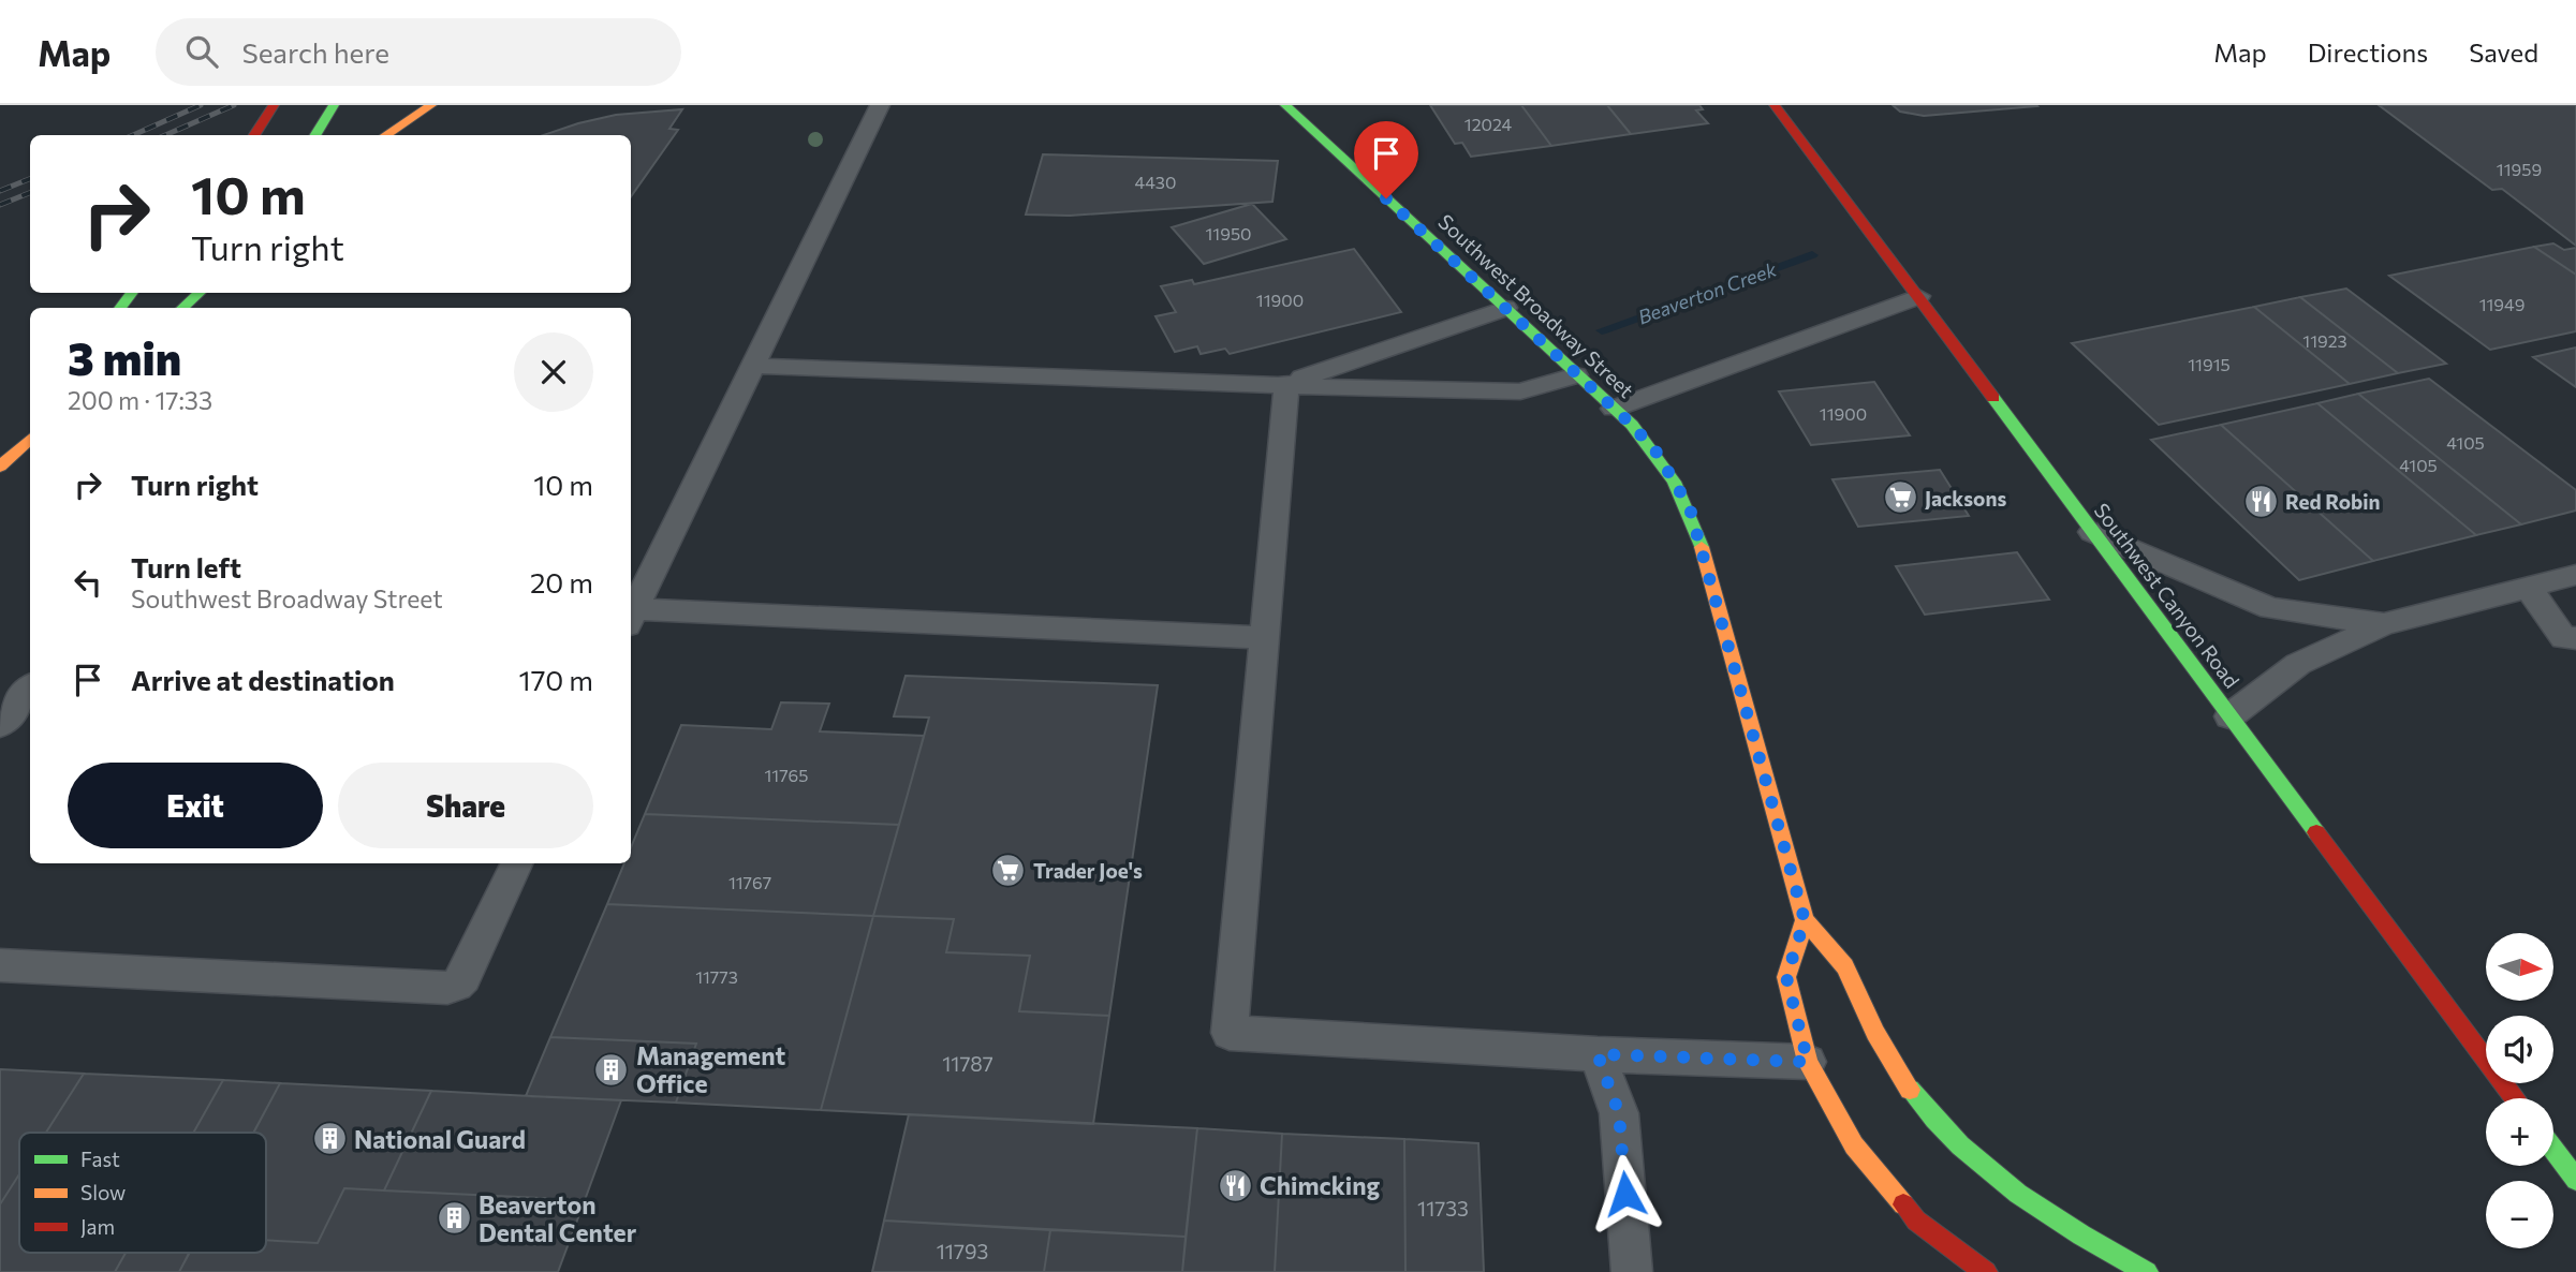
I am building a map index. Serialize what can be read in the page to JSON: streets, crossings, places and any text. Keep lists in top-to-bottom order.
{
  "streets": {
    "street": ["Southwest Broadway Street", "Southwest Canyon Road"]
  },
  "water": ["Beaverton Creek"],
  "places": {
    "supermarket": ["Jacksons", "Trader Joe's"],
    "restaurant": ["Red Robin", "Chimcking"],
    "building": ["Management Office", "National Guard", "Beaverton Dental Center"]
  },
  "house_numbers": [
    "12024",
    "11959",
    "4430",
    "11950",
    "11900",
    "11949",
    "11923",
    "11915",
    "11900",
    "4105",
    "4105",
    "11765",
    "11767",
    "11773",
    "11787",
    "11733",
    "11793"
  ],
  "legend": ["Fast", "Slow", "Jam"],
  "north": "right",
  "page": {
    "header": "Map",
    "search": "Search here",
    "nav": ["Map", "Directions", "Saved"],
    "turn": ["10 m", "Turn right"],
    "heading": ["3 min", "200 m · 17:33"],
    "list": [
      {
        "name": "Turn right",
        "value": "10 m"
      },
      {
        "name": "Turn left",
        "note": "Southwest Broadway Street",
        "value": "20 m"
      },
      {
        "name": "Arrive at destination",
        "value": "170 m"
      }
    ],
    "buttons": ["Exit", "Share"],
    "map_buttons": ["+", "−"]
  }
}
